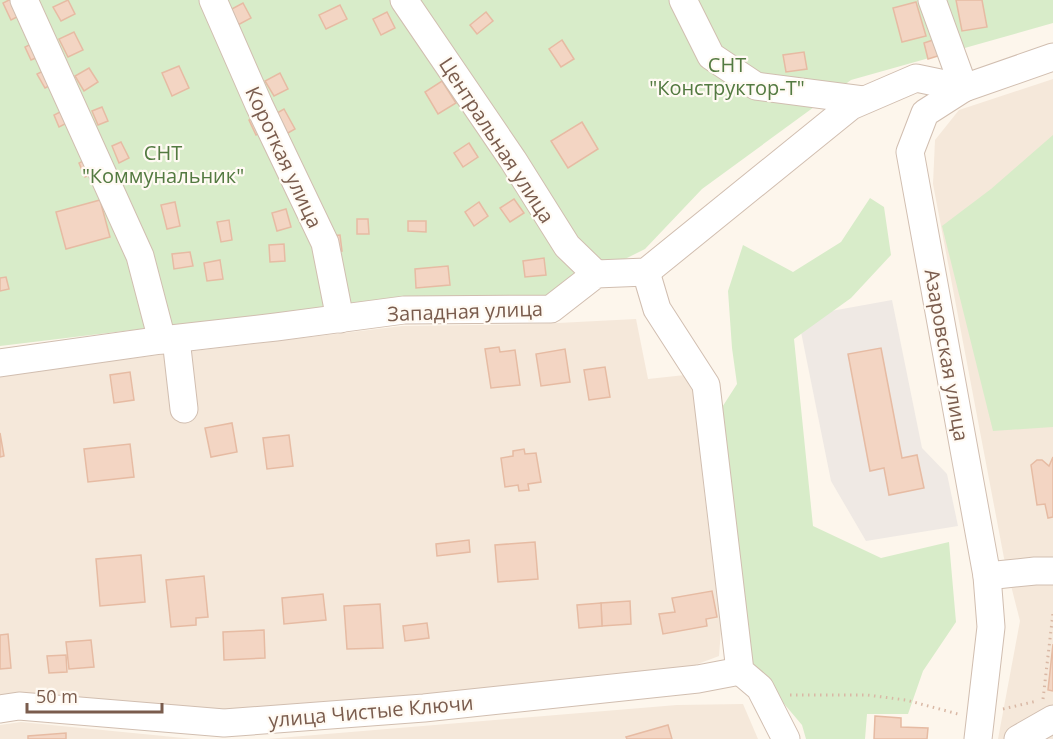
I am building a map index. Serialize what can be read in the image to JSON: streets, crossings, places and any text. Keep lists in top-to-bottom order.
{
  "streets": {
    "street": [
      "Центральная улица",
      "Короткая улица",
      "Западная улица",
      "Азаровская улица",
      "улица Чистые Ключи"
    ]
  },
  "crossings": [
    ["Центральная улица", "Западная улица"],
    ["Короткая улица", "Западная улица"]
  ],
  "parks": ["СНТ \"Конструктор-Т\"", "СНТ \"Коммунальник\""],
  "scale_bar": "50 m"
}
